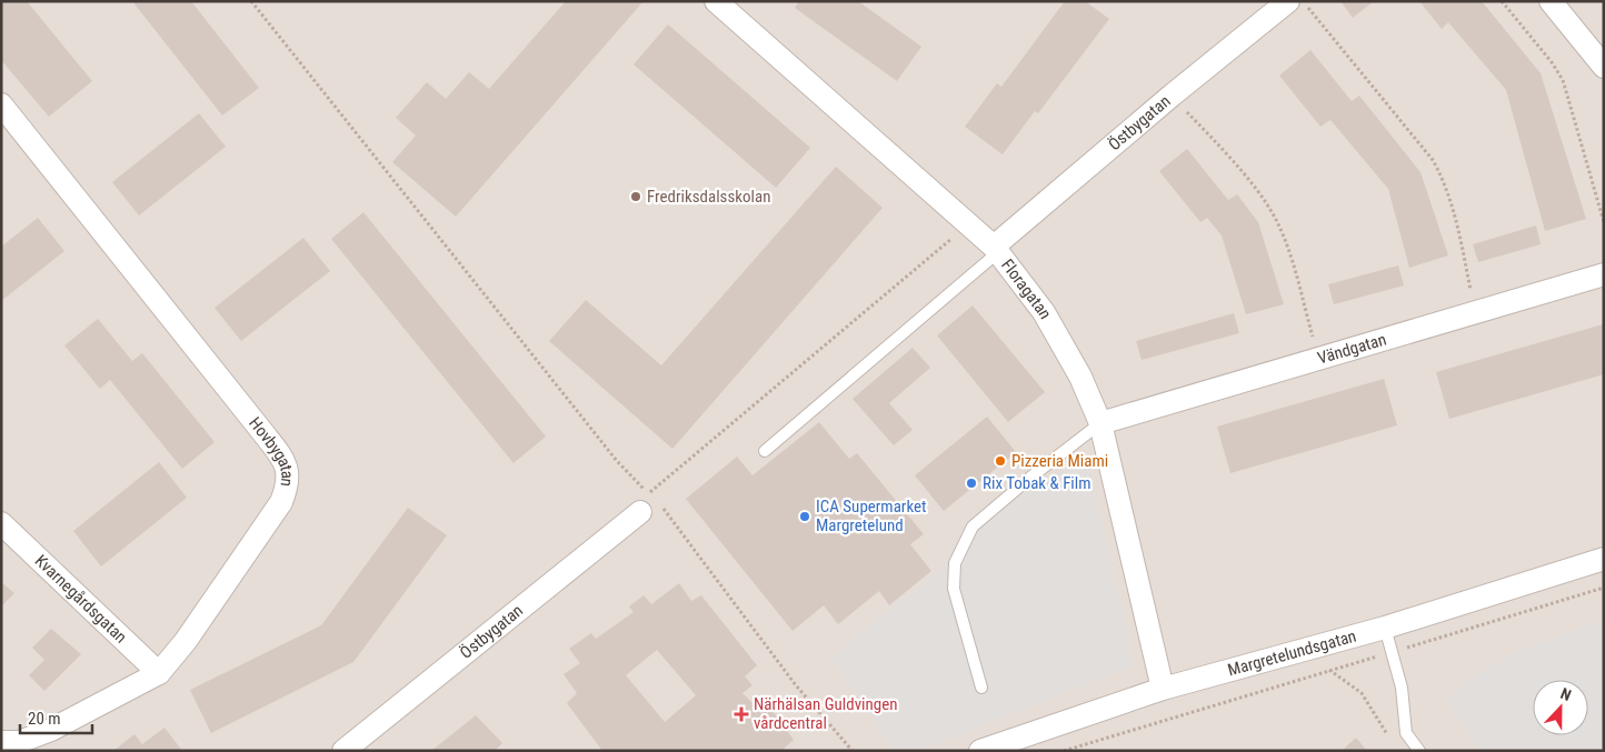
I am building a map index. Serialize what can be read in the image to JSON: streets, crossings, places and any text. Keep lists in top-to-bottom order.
{
  "streets": {
    "street": [
      "Östbygatan",
      "Floragatan",
      "Vändgatan",
      "Hovbygatan",
      "Kvarnegårdsgatan",
      "Margretelundsgatan"
    ]
  },
  "crossings": [
    ["Östbygatan", "Floragatan"],
    ["Floragatan", "Vändgatan"],
    ["Floragatan", "Margretelundsgatan"],
    ["Hovbygatan", "Kvarnegårdsgatan"]
  ],
  "places": {
    "other": [
      "Fredriksdalsskolan",
      "Pizzeria Miami",
      "Rix Tobak & Film",
      "ICA Supermarket Margretelund"
    ],
    "health": ["Närhälsan Guldvingen vårdcentral"]
  },
  "scale_bar": "20 m",
  "north": "top"
}
